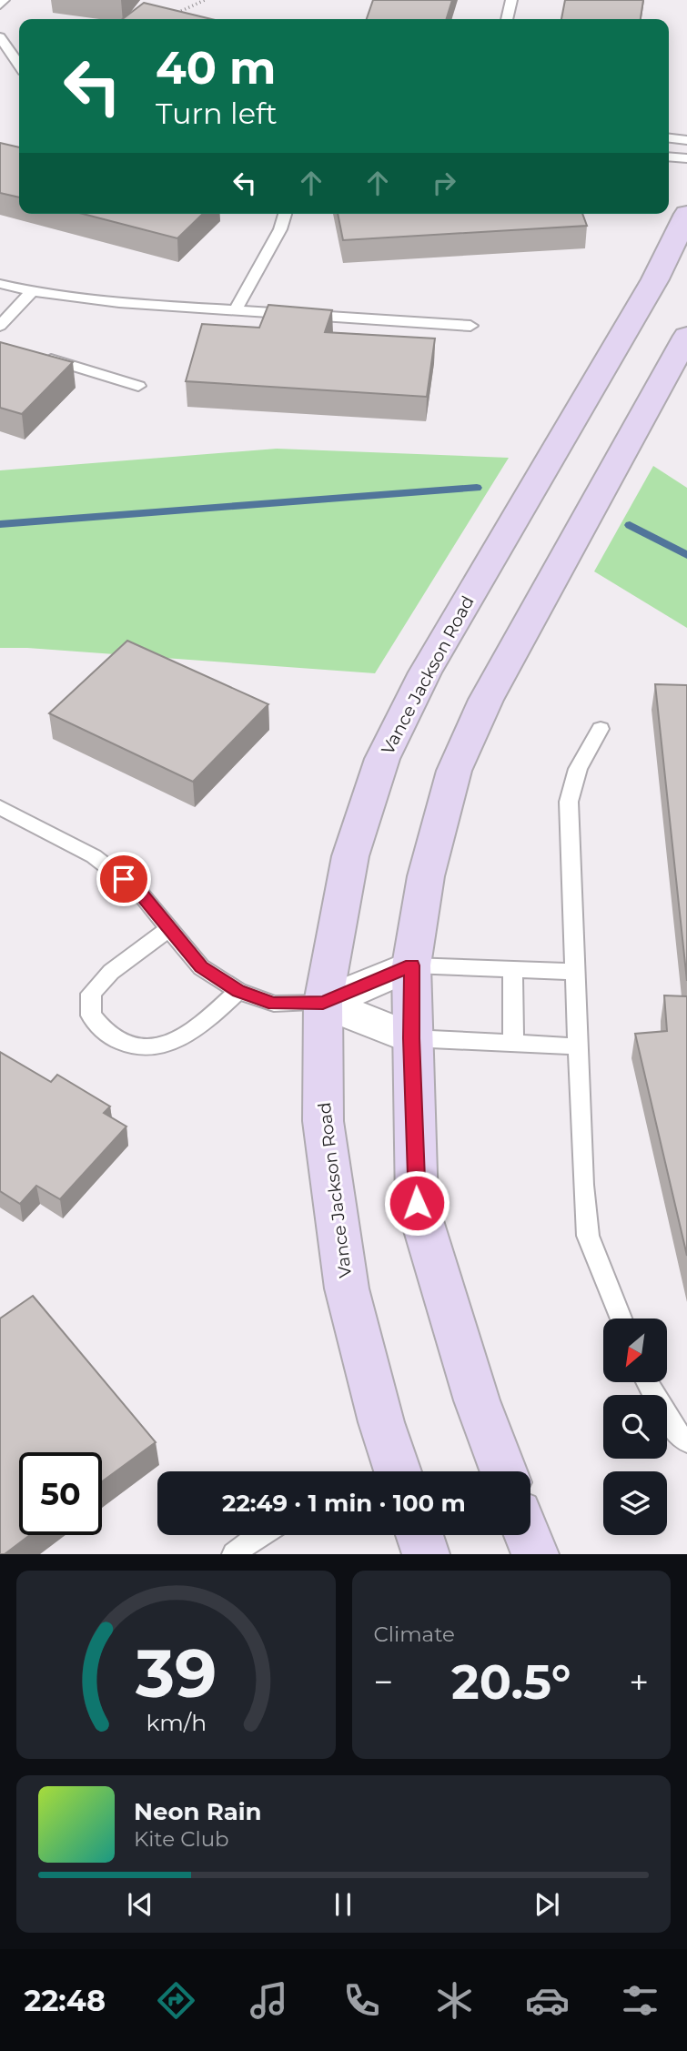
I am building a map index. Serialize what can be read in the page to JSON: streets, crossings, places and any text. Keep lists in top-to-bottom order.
{
  "streets": {
    "main road": ["Vance Jackson Road"]
  },
  "north": "bottom left",
  "page": {
    "turn": ["40 m", "Turn left"],
    "limit": "50",
    "trip": "22:49 · 1 min · 100 m",
    "tile": "Climate",
    "heat": ["−", "20.5°", "+"],
    "song": ["Neon Rain", "Kite Club"],
    "tabs": "22:48",
    "gauge": ["39", "km/h"]
  }
}
